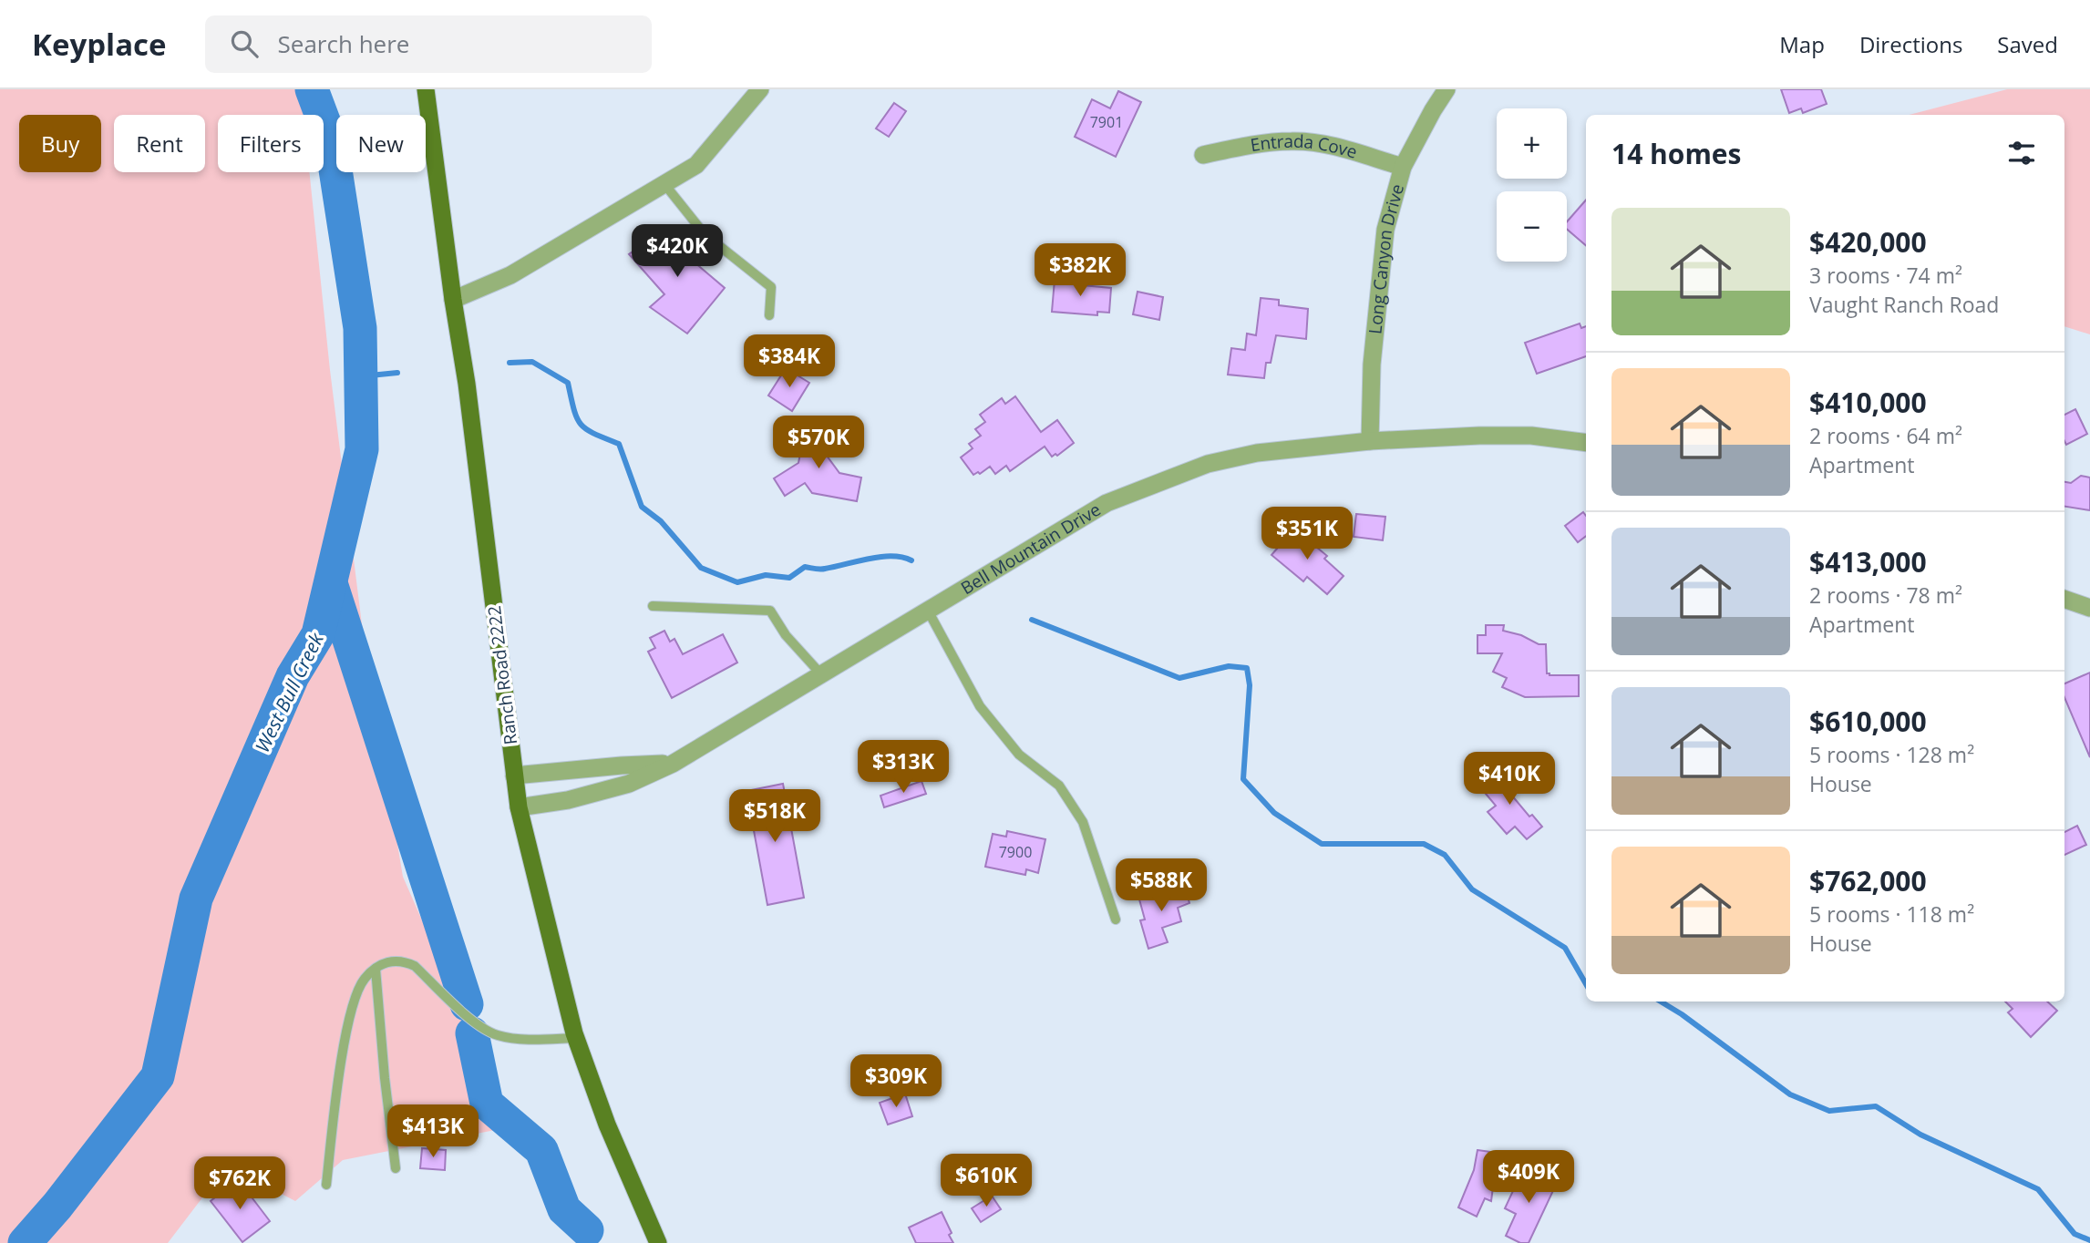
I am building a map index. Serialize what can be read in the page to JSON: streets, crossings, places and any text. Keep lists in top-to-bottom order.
{
  "streets": {
    "main road": ["Ranch Road 2222"],
    "street": ["Entrada Cove", "Long Canyon Drive", "Bell Mountain Drive"]
  },
  "crossings": [
    ["Entrada Cove", "Long Canyon Drive"],
    ["Long Canyon Drive", "Bell Mountain Drive"],
    ["Bell Mountain Drive", "Ranch Road 2222"]
  ],
  "water": ["West Bull Creek"],
  "house_numbers": ["7901", "7900"],
  "page": {
    "header": "Keyplace",
    "search": "Search here",
    "nav": ["Map", "Directions", "Saved"],
    "map_buttons": ["+", "−"],
    "chip": [
      "Buy",
      "Rent",
      "Filters",
      "New"
    ],
    "heading": "14 homes",
    "list": [
      {
        "name": "$420,000",
        "note": "3 rooms · 74 m² · Vaught Ranch Road"
      },
      {
        "name": "$410,000",
        "note": "2 rooms · 64 m² · Apartment"
      },
      {
        "name": "$413,000",
        "note": "2 rooms · 78 m² · Apartment"
      },
      {
        "name": "$610,000",
        "note": "5 rooms · 128 m² · House"
      },
      {
        "name": "$762,000",
        "note": "5 rooms · 118 m² · House"
      }
    ],
    "price": [
      "$420K",
      "$382K",
      "$384K",
      "$570K",
      "$351K",
      "$313K",
      "$410K",
      "$518K",
      "$588K",
      "$309K",
      "$413K",
      "$409K",
      "$610K",
      "$762K"
    ]
  }
}
